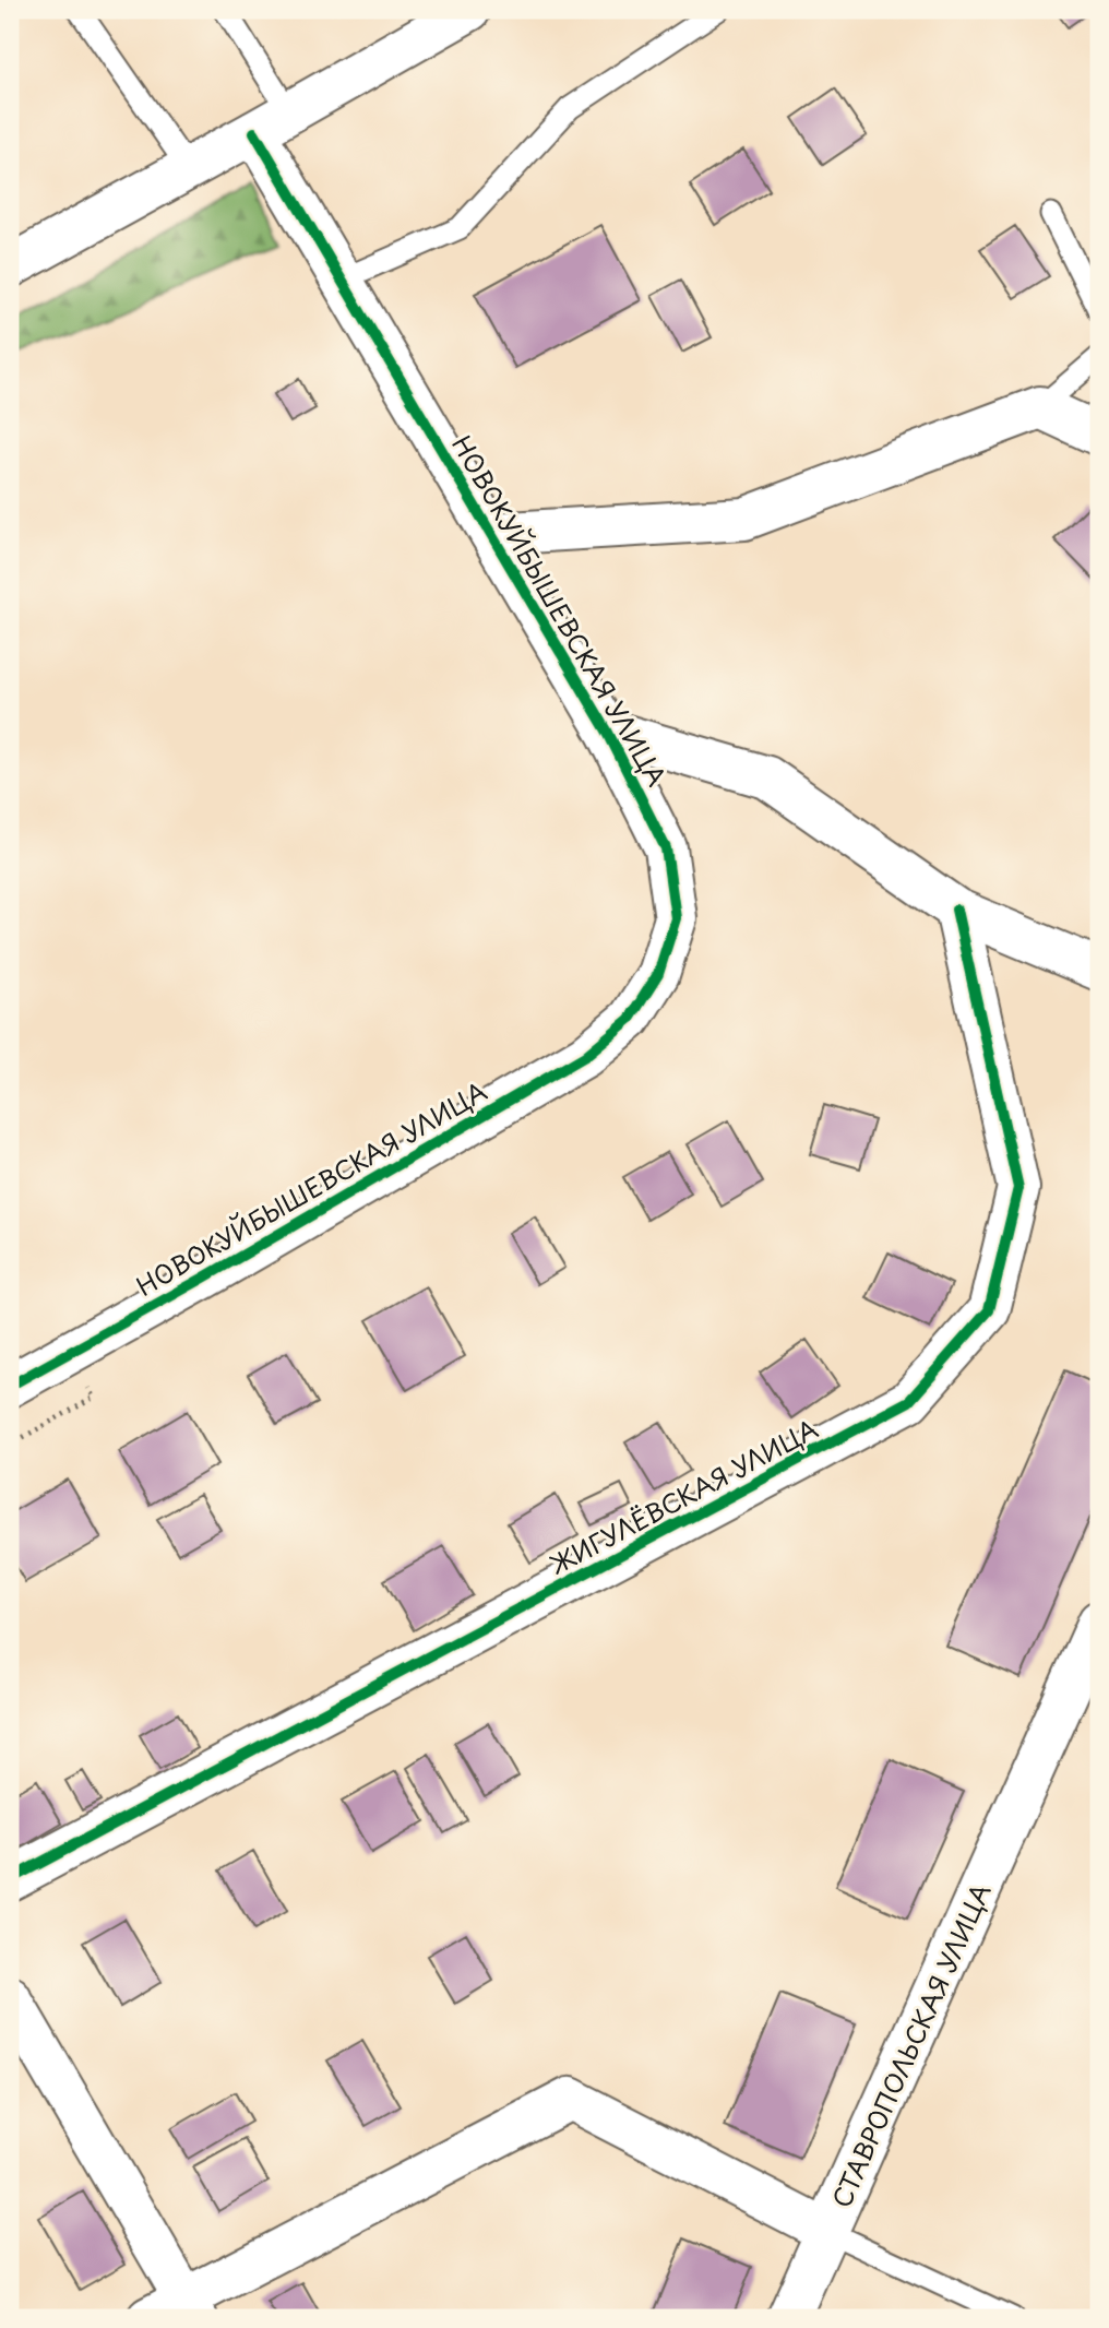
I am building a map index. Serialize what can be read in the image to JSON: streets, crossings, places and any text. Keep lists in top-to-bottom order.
{
  "streets": {
    "street": ["НОВОКУЙБЫШЕВСКАЯ УЛИЦА", "ЖИГУЛЁВСКАЯ УЛИЦА", "СТАВРОПОЛЬСКАЯ УЛИЦА"]
  }
}
